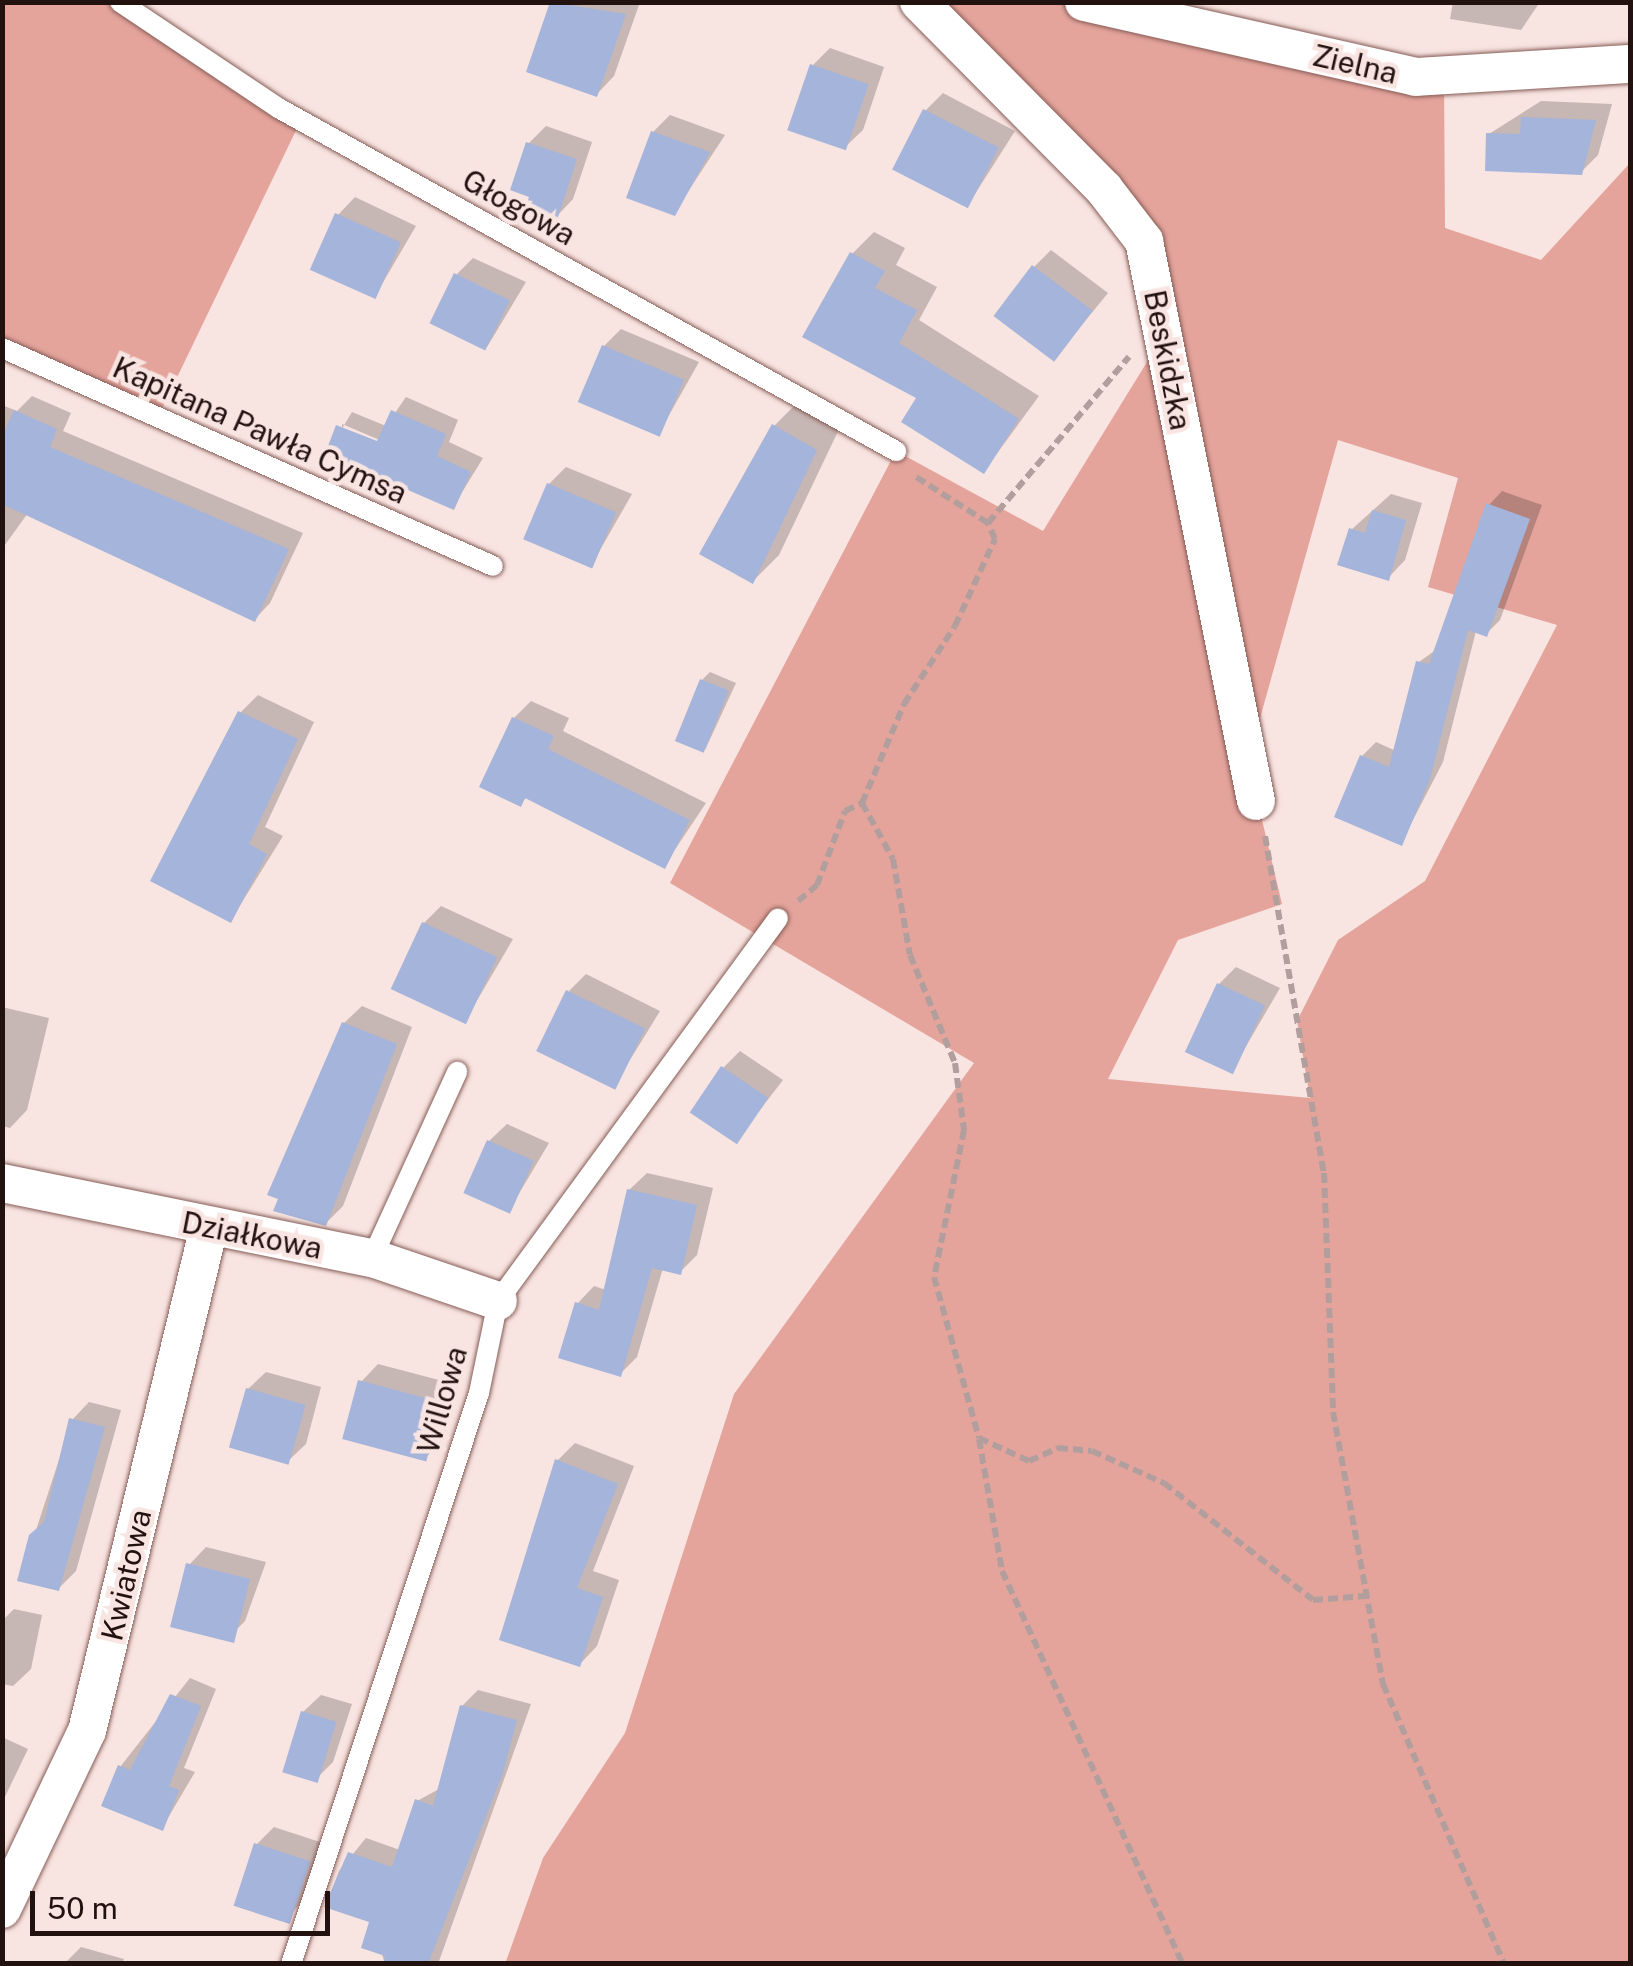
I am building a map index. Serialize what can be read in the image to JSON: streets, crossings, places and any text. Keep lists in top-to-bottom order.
{
  "streets": {
    "street": [
      "Zielna",
      "Beskidzka",
      "Działkowa",
      "Kwiatowa"
    ],
    "lane": ["Głogowa", "Kapitana Pawła Cymsa", "Willowa"]
  },
  "crossings": [
    ["Działkowa", "Willowa"],
    ["Działkowa", "Kwiatowa"]
  ],
  "scale_bar": "50 m"
}
